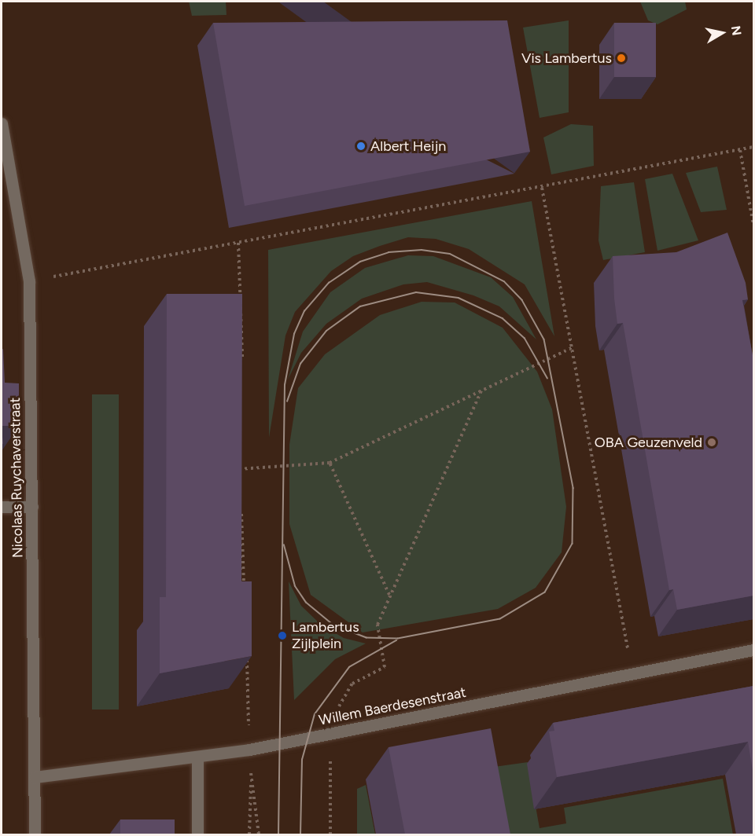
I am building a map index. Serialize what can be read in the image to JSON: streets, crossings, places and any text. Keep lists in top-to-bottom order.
{
  "streets": {
    "street": ["Nicolaas Ruychaverstraat", "Willem Baerdesenstraat"]
  },
  "crossings": [
    ["Nicolaas Ruychaverstraat", "Willem Baerdesenstraat"]
  ],
  "places": [
    "Vis Lambertus",
    "Albert Heijn",
    "OBA Geuzenveld",
    "Lambertus Zijlplein"
  ],
  "north": "right"
}
